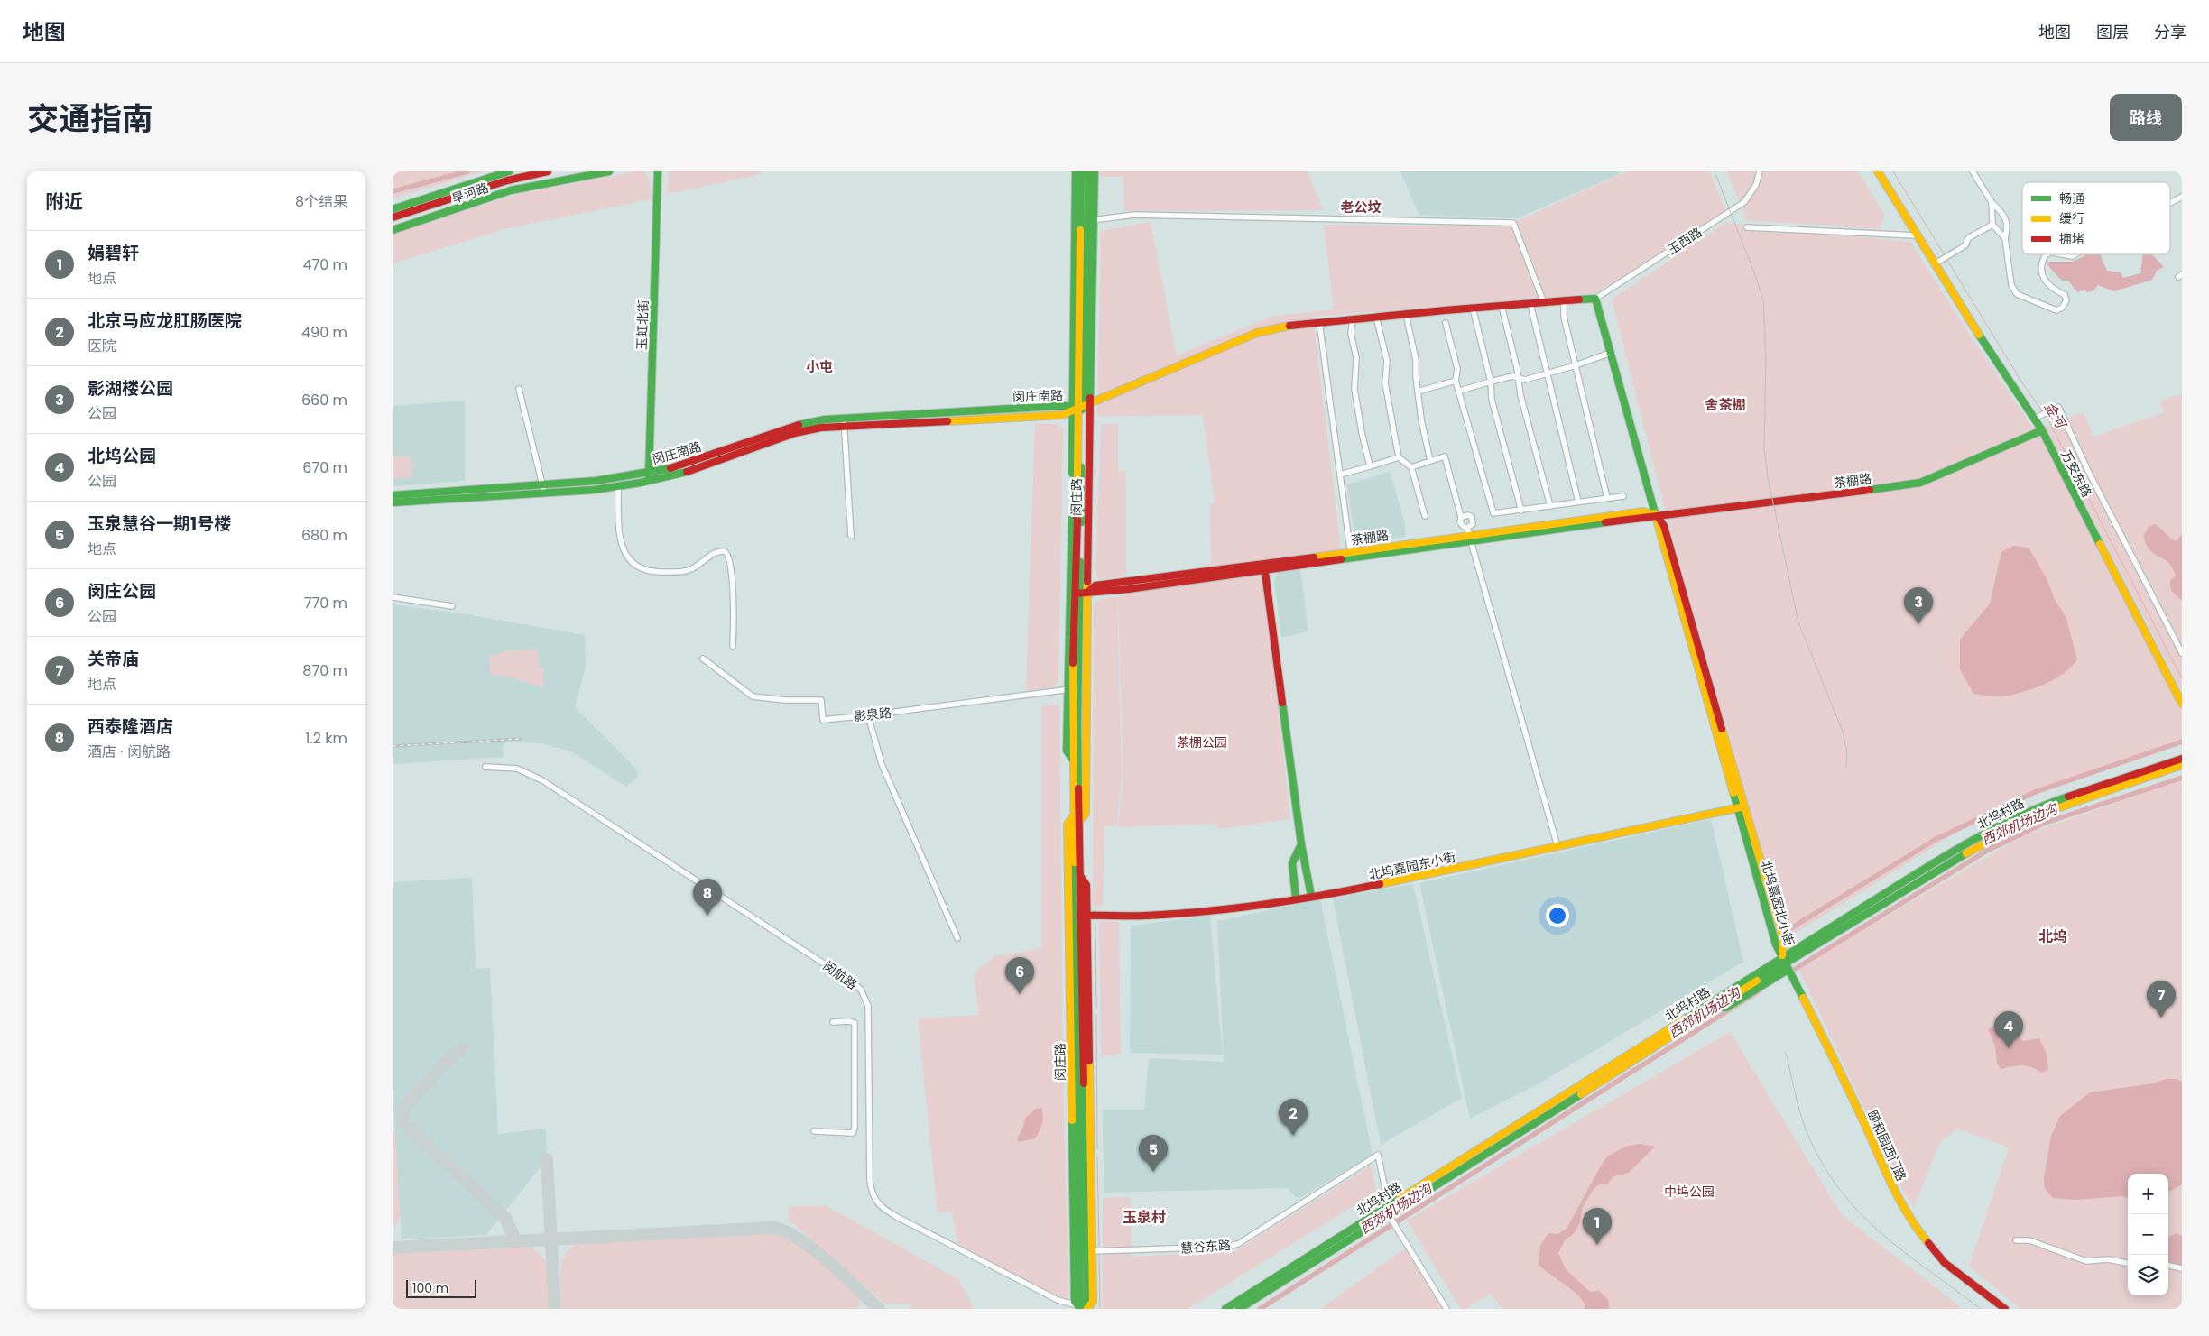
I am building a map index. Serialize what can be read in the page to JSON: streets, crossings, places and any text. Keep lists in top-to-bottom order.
{
  "streets": {
    "street": [
      "旱河路",
      "玉西路",
      "玉虹北街",
      "闵庄南路",
      "万安东路",
      "茶棚路",
      "闵庄路",
      "影泉路",
      "北坞村路",
      "北坞嘉园东小街",
      "北坞嘉园北小街",
      "闵航路",
      "颐和园西门路",
      "慧谷东路"
    ]
  },
  "crossings": [
    ["玉西路", "北坞嘉园北小街"],
    ["玉虹北街", "闵庄南路"],
    ["闵庄南路", "闵庄路"],
    ["万安东路", "茶棚路"],
    ["茶棚路", "闵庄路"],
    ["茶棚路", "北坞嘉园北小街"],
    ["闵庄路", "影泉路"],
    ["闵庄路", "北坞嘉园东小街"],
    ["闵庄路", "闵航路"],
    ["闵庄路", "慧谷东路"],
    ["北坞村路", "北坞嘉园北小街"],
    ["北坞村路", "颐和园西门路"],
    ["北坞村路", "慧谷东路"],
    ["北坞嘉园东小街", "北坞嘉园北小街"],
    ["北坞嘉园北小街", "颐和园西门路"]
  ],
  "districts": [
    "老公坟",
    "小屯",
    "舍茶棚",
    "北坞",
    "玉泉村"
  ],
  "water": ["金河", "西郊机场边沟"],
  "parks": ["茶棚公园", "中坞公园"],
  "legend": ["畅通", "缓行", "拥堵"],
  "scale_bar": "100 m",
  "page": {
    "header": "地图",
    "nav": ["地图", "图层", "分享"],
    "title": "交通指南",
    "buttons": "路线",
    "heading": ["附近", "8个结果"],
    "list": [
      {
        "mark": "1",
        "name": "娟碧轩",
        "note": "地点",
        "value": "470 m"
      },
      {
        "mark": "2",
        "name": "北京马应龙肛肠医院",
        "note": "医院",
        "value": "490 m"
      },
      {
        "mark": "3",
        "name": "影湖楼公园",
        "note": "公园",
        "value": "660 m"
      },
      {
        "mark": "4",
        "name": "北坞公园",
        "note": "公园",
        "value": "670 m"
      },
      {
        "mark": "5",
        "name": "玉泉慧谷一期1号楼",
        "note": "地点",
        "value": "680 m"
      },
      {
        "mark": "6",
        "name": "闵庄公园",
        "note": "公园",
        "value": "770 m"
      },
      {
        "mark": "7",
        "name": "关帝庙",
        "note": "地点",
        "value": "870 m"
      },
      {
        "mark": "8",
        "name": "西泰隆酒店",
        "note": "酒店 · 闵航路",
        "value": "1.2 km"
      }
    ],
    "pins": [
      "3",
      "8",
      "6",
      "7",
      "4",
      "2",
      "5",
      "1"
    ],
    "map_buttons": ["+", "−"],
    "scale": "100 m"
  }
}
